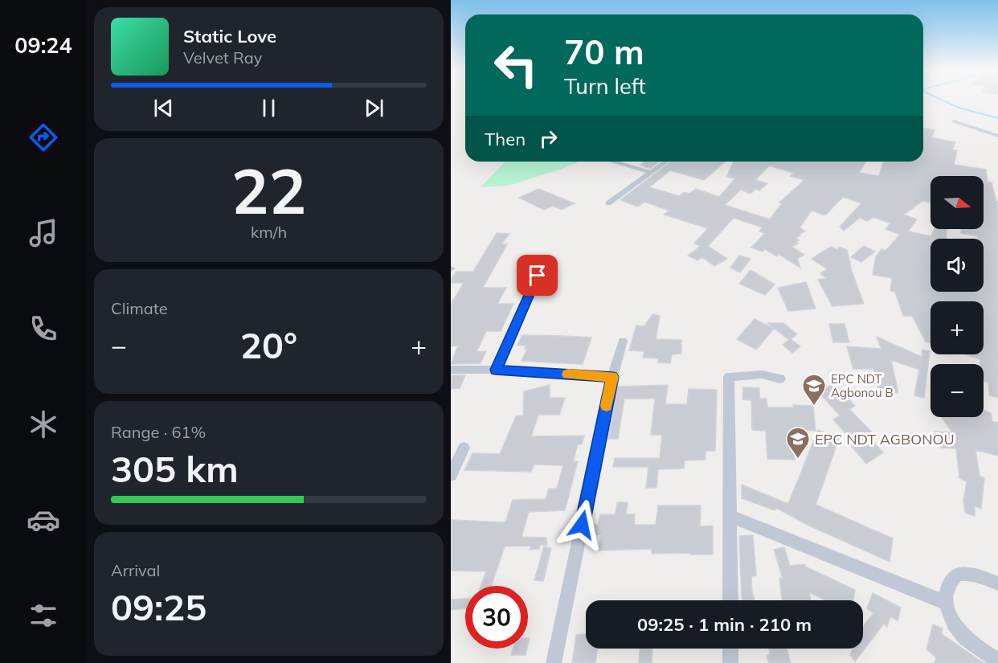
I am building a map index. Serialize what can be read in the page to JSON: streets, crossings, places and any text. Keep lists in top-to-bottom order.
{
  "places": {
    "school or university": ["EPC NDT Agbonou B", "EPC NDT AGBONOU"]
  },
  "north": "right",
  "page": {
    "tabs": "09:24",
    "turn": ["70 m", "Turn left"],
    "song": ["Static Love", "Velvet Ray"],
    "then": "Then",
    "tile": [
      ["22", "km/h"],
      "Climate",
      ["Range · 61%", "305 km"],
      ["Arrival", "09:25"]
    ],
    "map_buttons": ["+", "−"],
    "heat": ["−", "20°", "+"],
    "limit": "30",
    "trip": "09:25 · 1 min · 210 m"
  }
}
